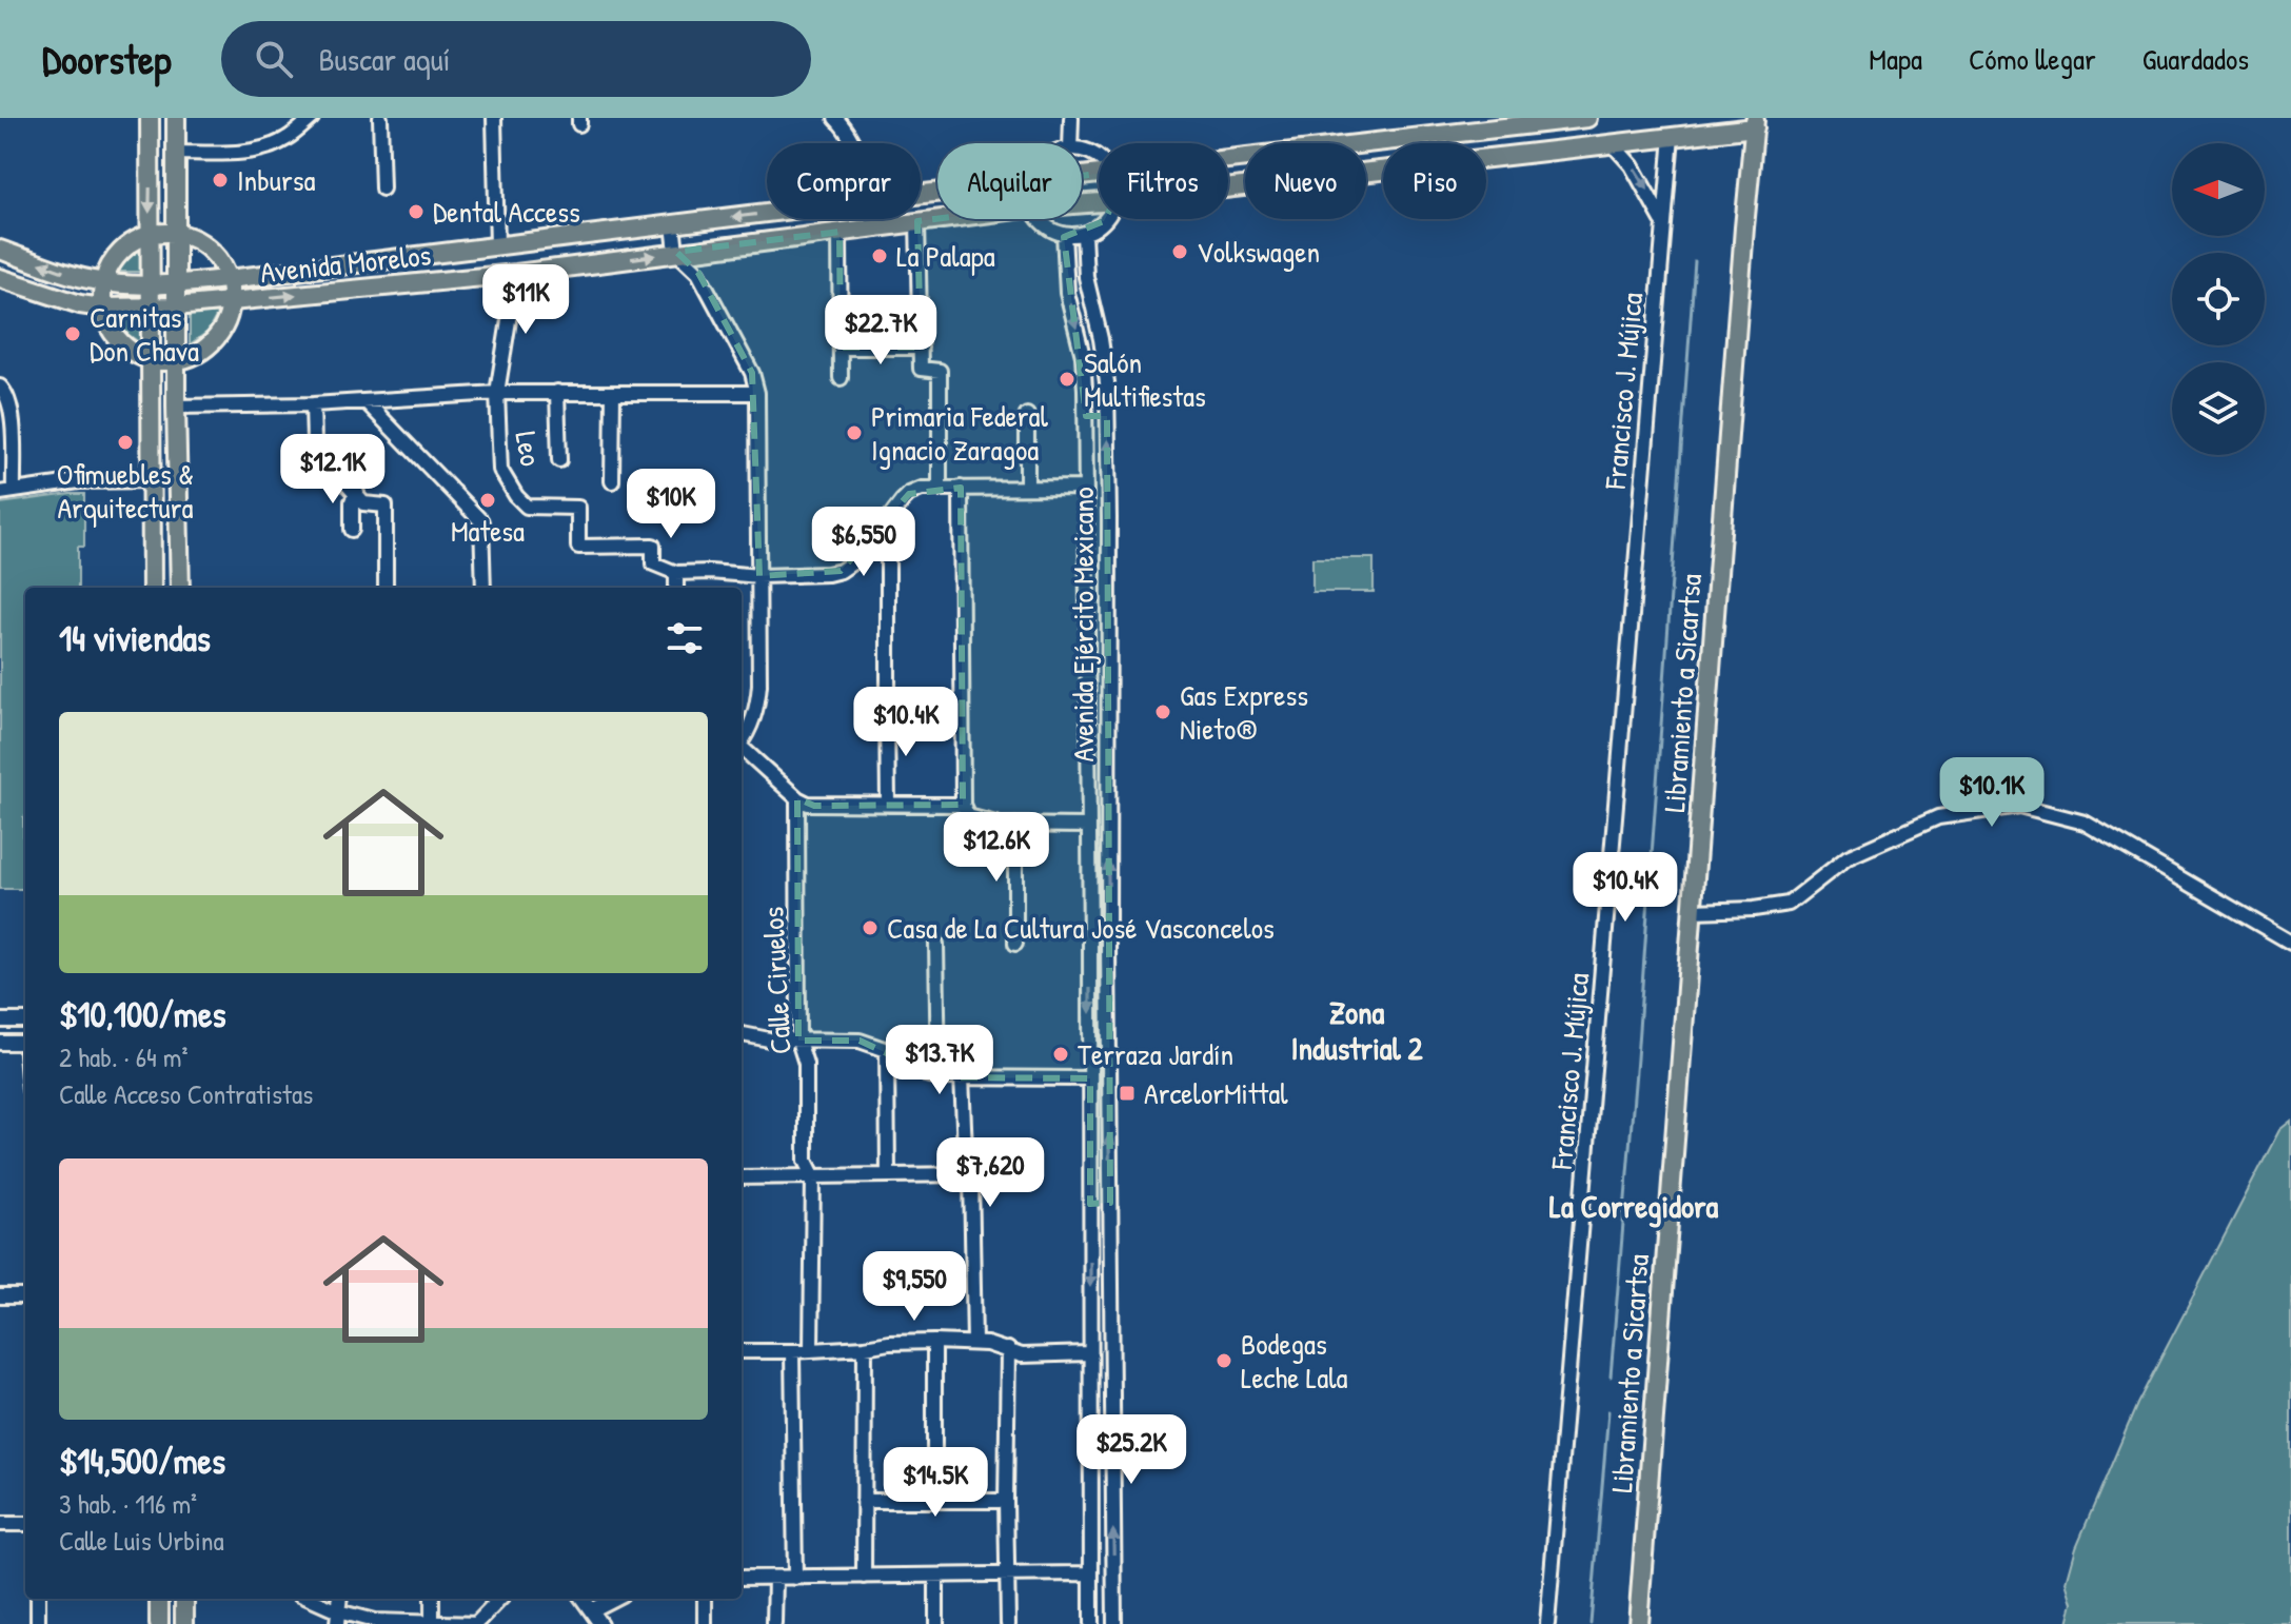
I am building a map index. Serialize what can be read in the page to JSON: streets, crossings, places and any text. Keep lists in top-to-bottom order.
{
  "streets": {
    "main road": ["Avenida Morelos", "Libramiento a Sicartsa"],
    "street": [
      "Francisco J. Mújica",
      "Leo",
      "Avenida Ejército Mexicano",
      "Calle Ciruelos"
    ]
  },
  "crossings": [
    ["Avenida Morelos", "Francisco J. Mújica"],
    ["Avenida Morelos", "Leo"],
    ["Avenida Morelos", "Libramiento a Sicartsa"]
  ],
  "districts": ["Zona Industrial 2", "La Corregidora"],
  "places": {
    "other": [
      "Inbursa",
      "Dental Access",
      "Volkswagen",
      "La Palapa",
      "Carnitas Don Chava",
      "Salón Multifiestas",
      "Primaria Federal Ignacio Zaragoa",
      "Ofimuebles & Arquitectura",
      "Matesa",
      "Gas Express Nieto®",
      "Casa de La Cultura José Vasconcelos",
      "Terraza Jardín",
      "Bodegas Leche Lala"
    ],
    "transit": ["ArcelorMittal"]
  },
  "north": "left",
  "page": {
    "header": "Doorstep",
    "search": "Buscar aquí",
    "nav": ["Mapa", "Cómo llegar", "Guardados"],
    "chip": [
      "Comprar",
      "Alquilar",
      "Filtros",
      "Nuevo",
      "Piso"
    ],
    "price": [
      "$11K",
      "$22.7K",
      "$12.1K",
      "$10K",
      "$6,550",
      "$10.4K",
      "$10.1K",
      "$12.6K",
      "$10.4K",
      "$13.7K",
      "$7,620",
      "$9,550",
      "$25.2K",
      "$14.5K"
    ],
    "heading": "14 viviendas",
    "list": [
      {
        "name": "$10,100/mes",
        "note": "2 hab. · 64 m² · Calle Acceso Contratistas"
      },
      {
        "name": "$14,500/mes",
        "note": "3 hab. · 116 m² · Calle Luis Urbina"
      }
    ]
  }
}
